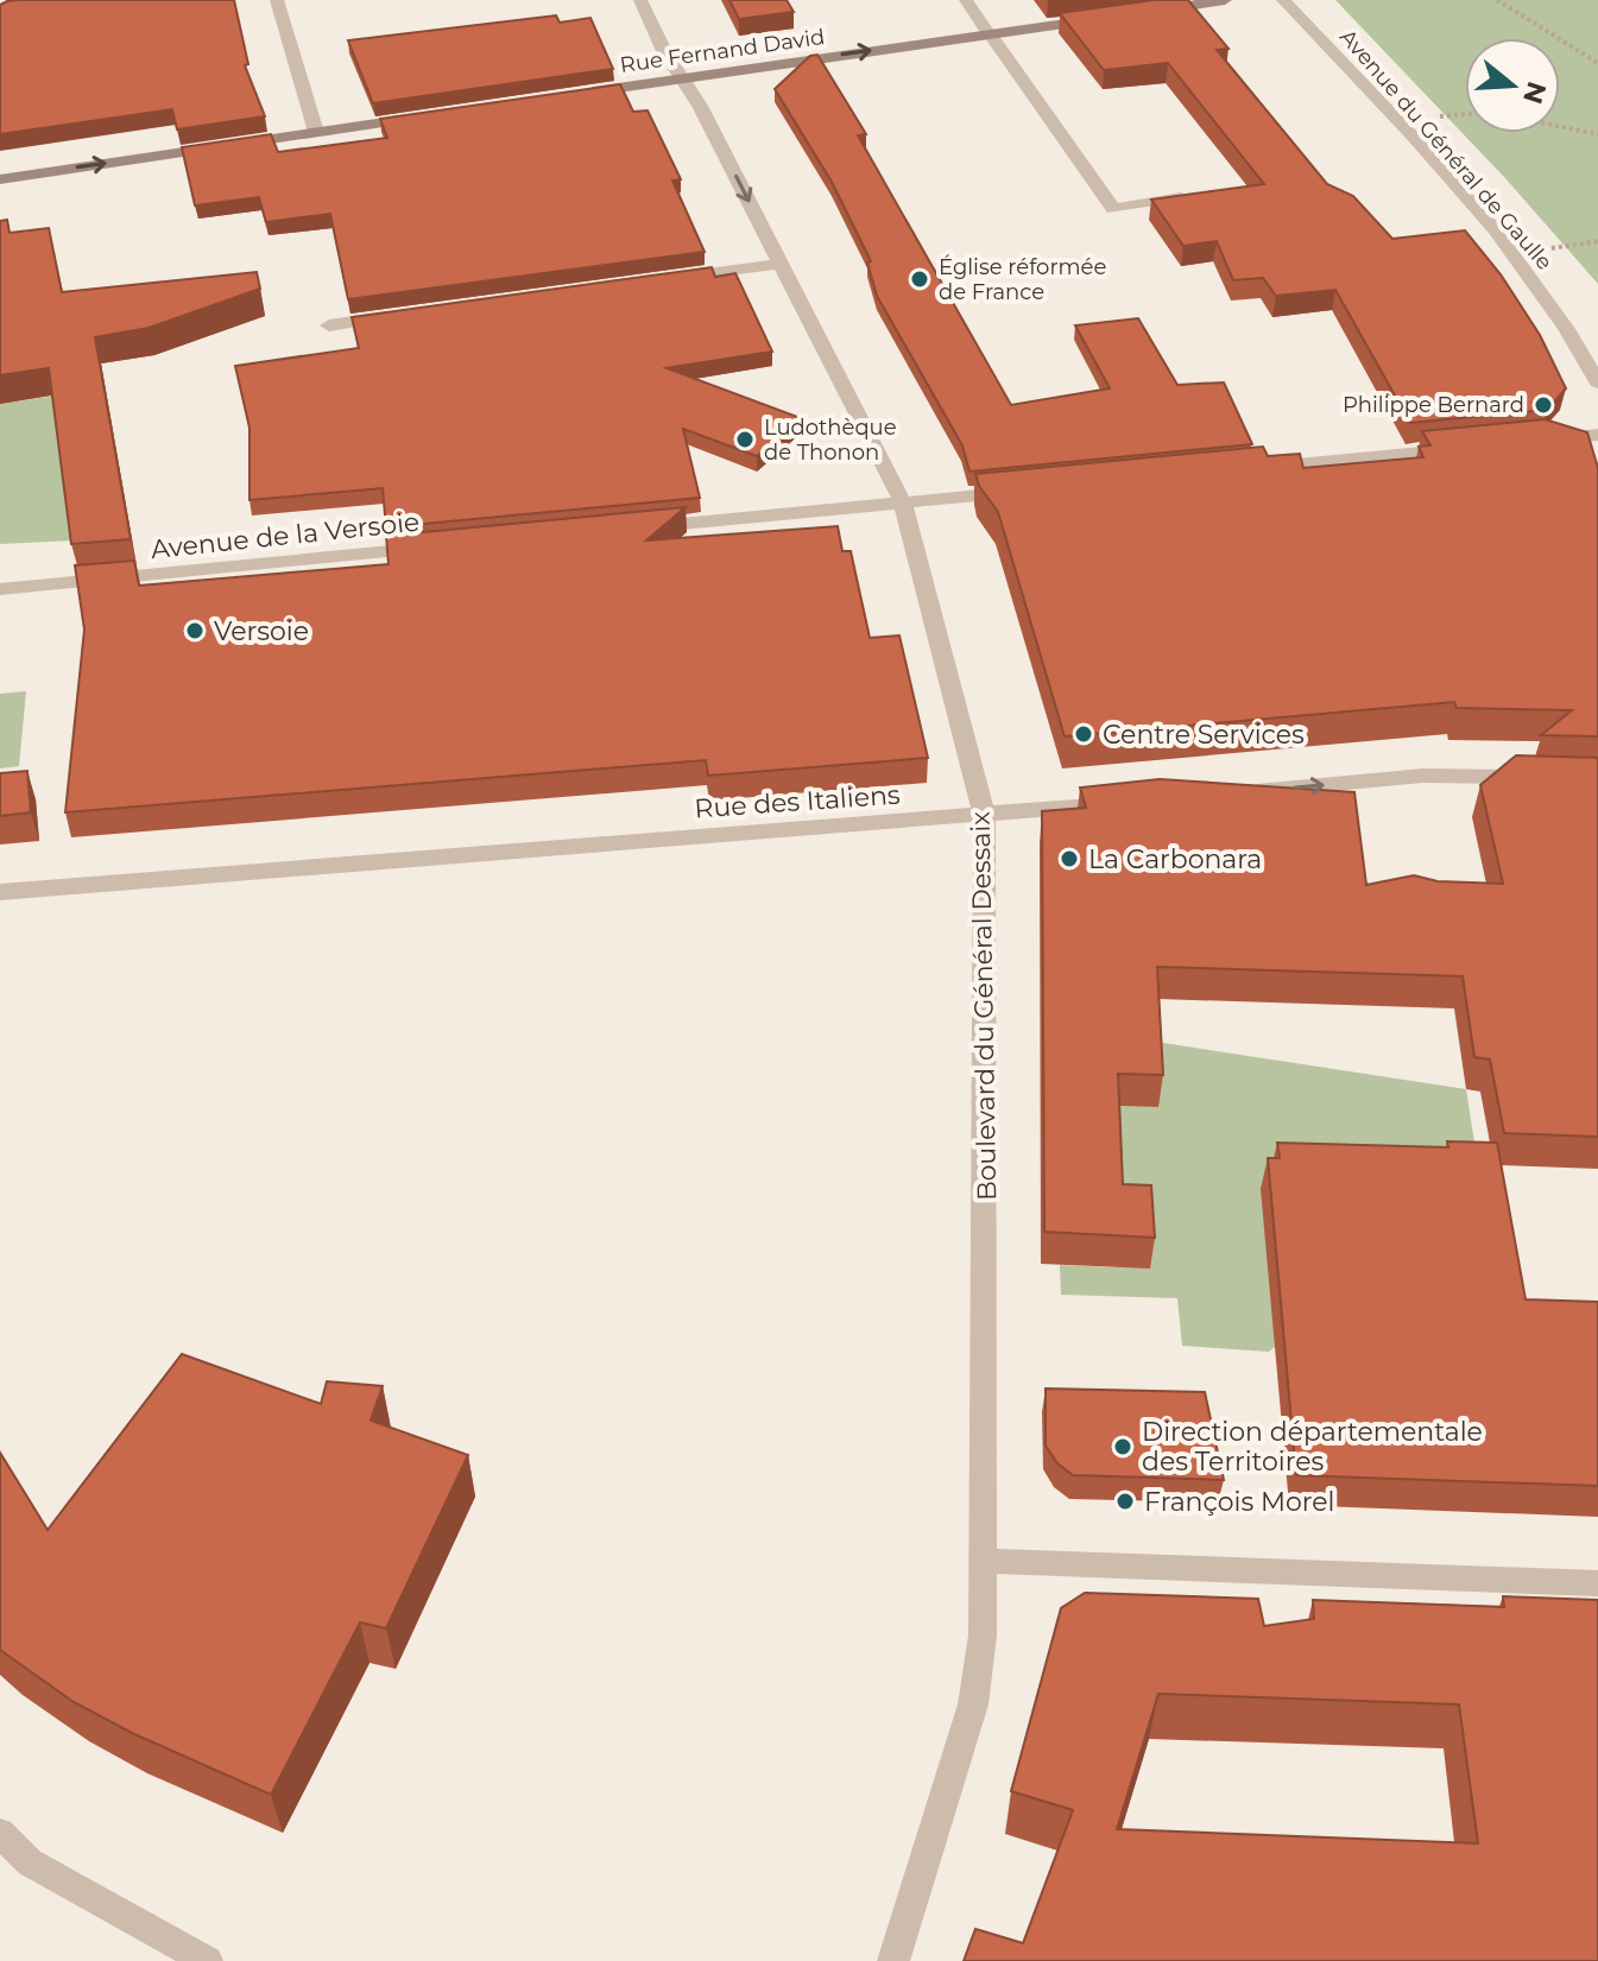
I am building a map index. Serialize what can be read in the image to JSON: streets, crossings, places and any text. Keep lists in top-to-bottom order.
{
  "streets": {
    "main road": ["Rue Fernand David"],
    "street": [
      "Avenue du Général de Gaulle",
      "Avenue de la Versoie",
      "Rue des Italiens",
      "Boulevard du Général Dessaix"
    ]
  },
  "crossings": [
    ["Rue Fernand David", "Boulevard du Général Dessaix"],
    ["Rue des Italiens", "Boulevard du Général Dessaix"]
  ],
  "one_way": ["Rue Fernand David"],
  "places": [
    "Église réformée de France",
    "Philippe Bernard",
    "Ludothèque de Thonon",
    "Versoie",
    "Centre Services",
    "La Carbonara",
    "Direction départementale des Territoires",
    "François Morel"
  ],
  "north": "right"
}
